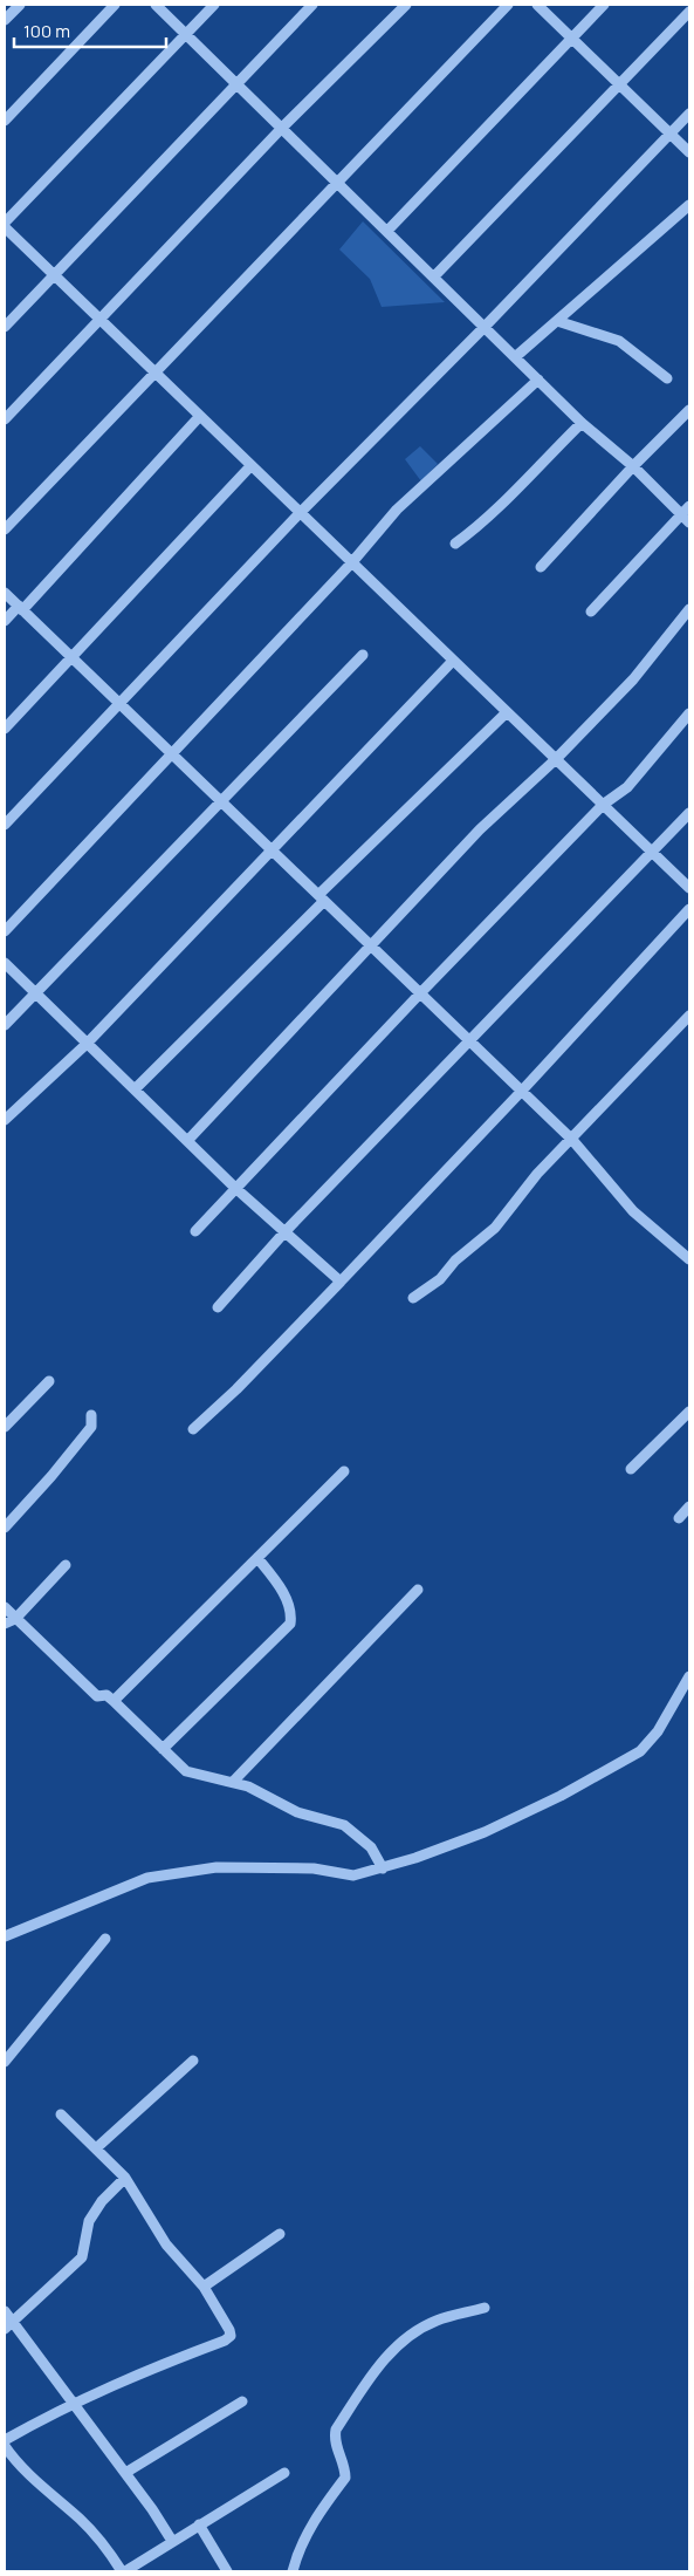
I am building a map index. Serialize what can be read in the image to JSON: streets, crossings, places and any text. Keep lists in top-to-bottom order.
{
  "scale_bar": "100 m"
}
